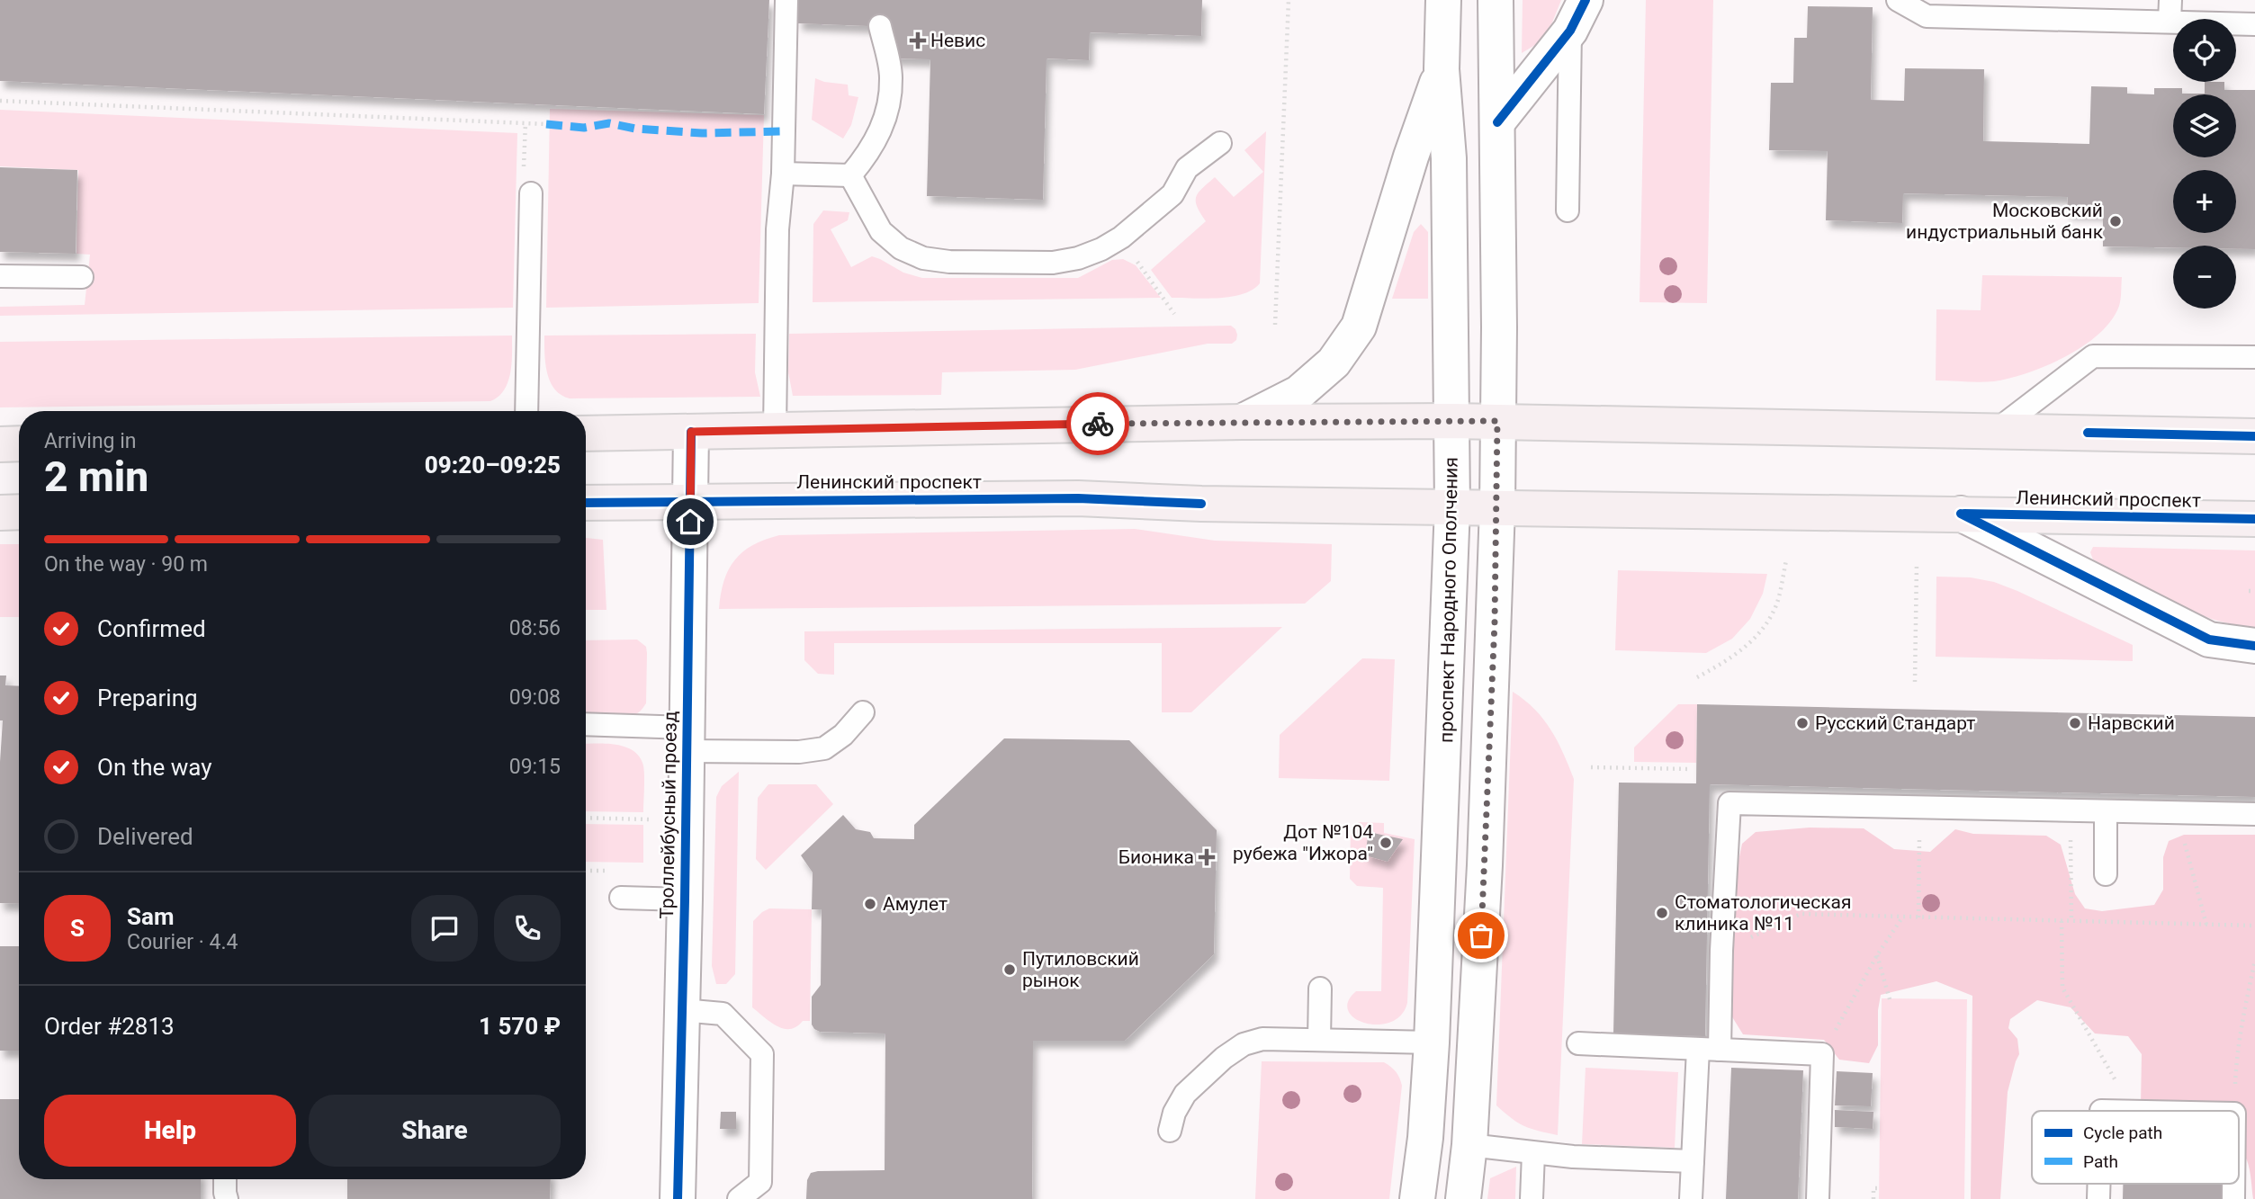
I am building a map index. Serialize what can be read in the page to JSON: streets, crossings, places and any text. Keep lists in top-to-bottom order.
{
  "streets": {
    "main road": ["Ленинский проспект", "проспект Народного Ополчения", "Троллейбусный проезд"]
  },
  "crossings": [
    ["Ленинский проспект", "проспект Народного Ополчения"],
    ["Ленинский проспект", "Троллейбусный проезд"]
  ],
  "places": {
    "health": ["Невис", "Бионика"],
    "other": [
      "Московский индустриальный банк",
      "Русский Стандарт",
      "Нарвский",
      "Дот №104 рубежа \"Ижора\"",
      "Амулет",
      "Стоматологическая клиника №11",
      "Путиловский рынок"
    ]
  },
  "legend": ["Cycle path", "Path"],
  "page": {
    "map_buttons": ["+", "−"],
    "heading": ["2 min", "Arriving in", "09:20–09:25"],
    "panel": [
      "Sam",
      "Courier · 4.4",
      "Order #2813",
      "1 570 ₽"
    ],
    "bar": "On the way · 90 m",
    "list": [
      ["Confirmed", "08:56"],
      ["Preparing", "09:08"],
      ["On the way", "09:15"],
      "Delivered"
    ],
    "round": "S",
    "buttons": ["Help", "Share"]
  }
}
